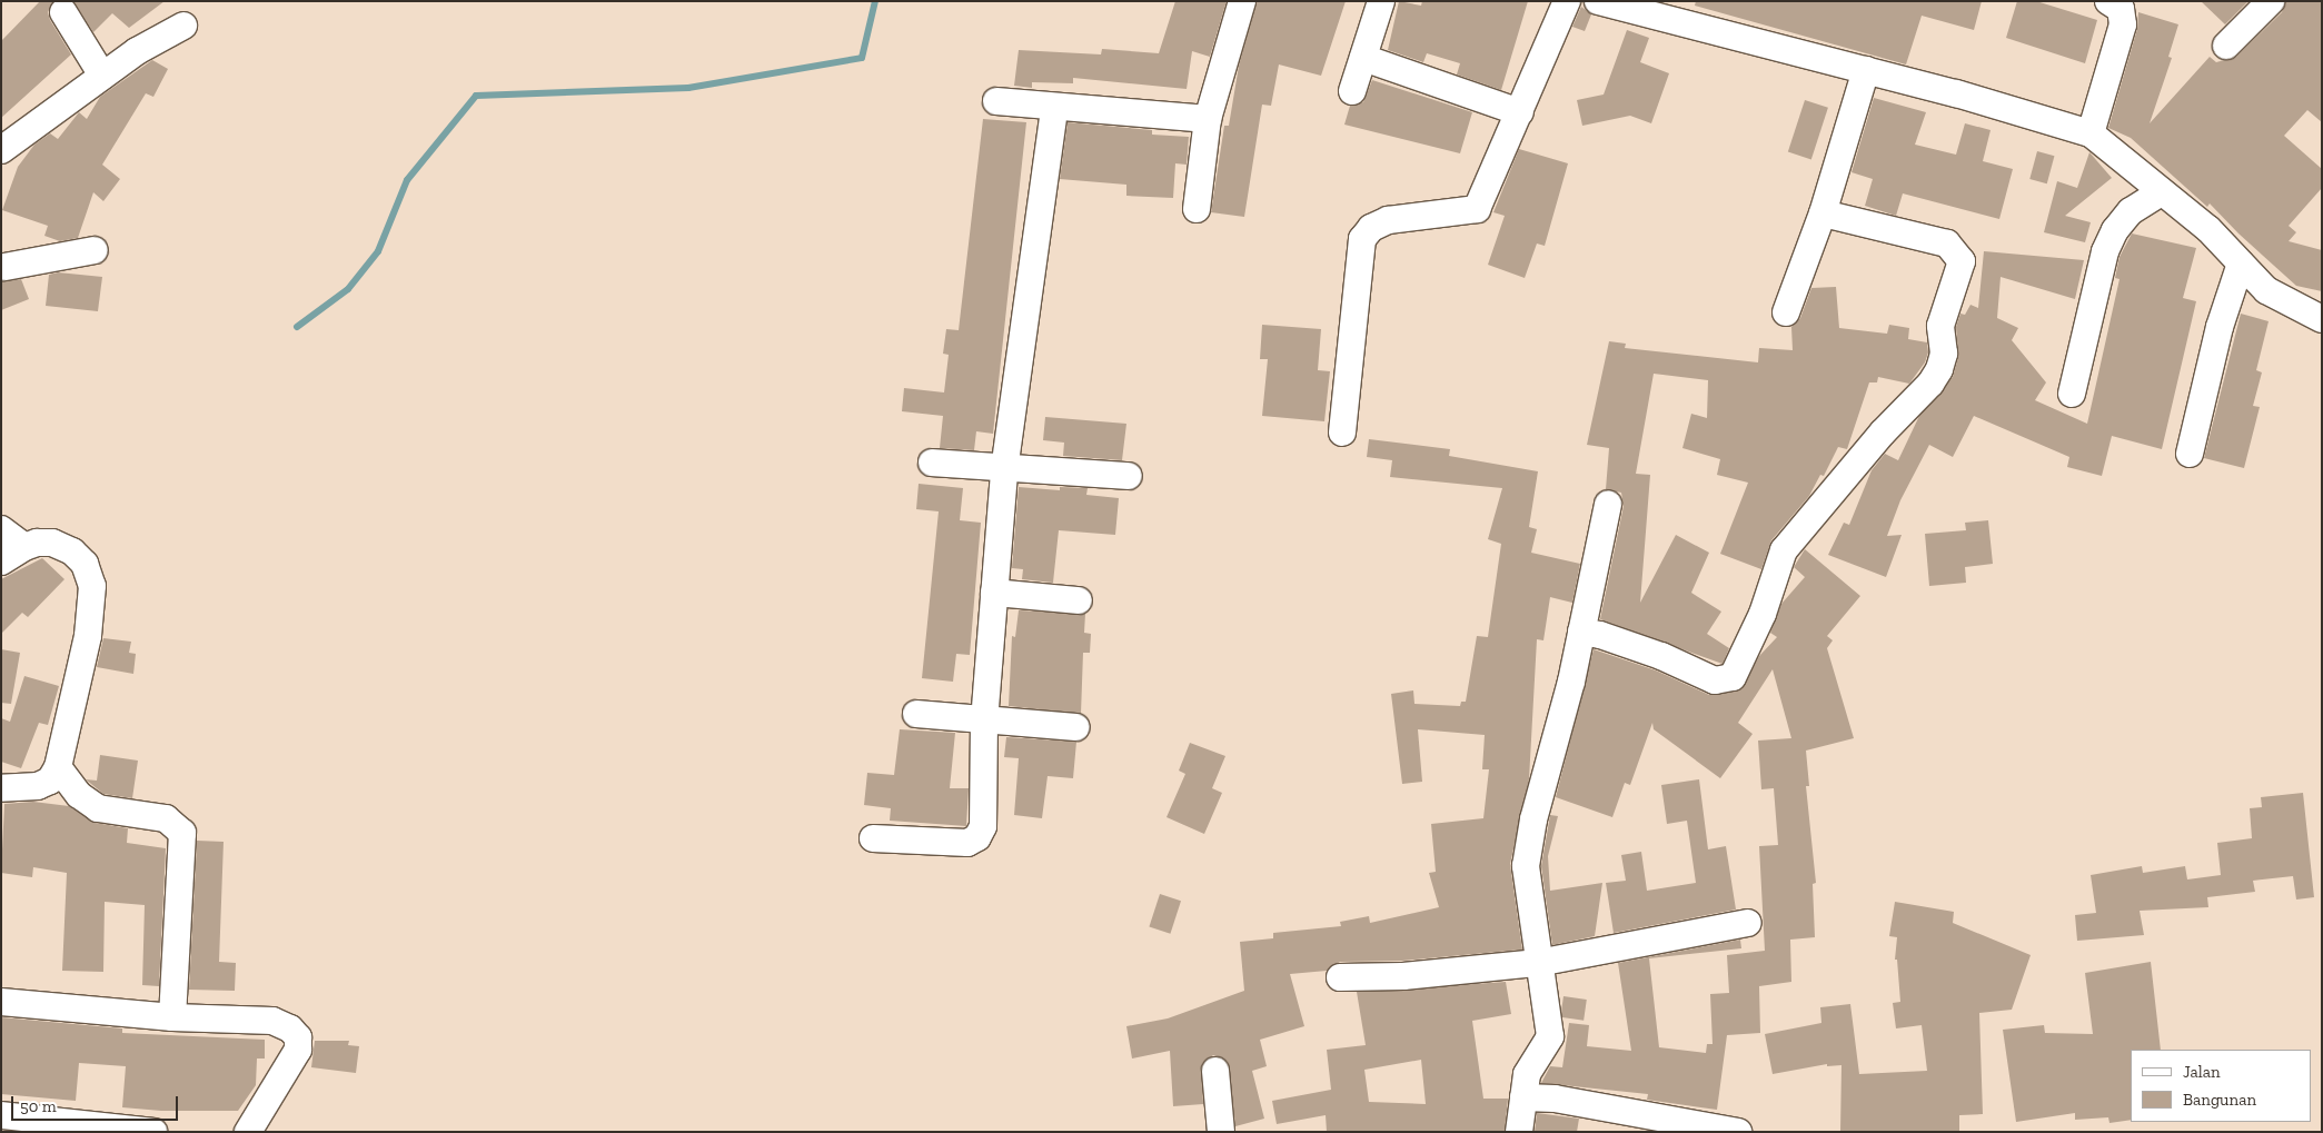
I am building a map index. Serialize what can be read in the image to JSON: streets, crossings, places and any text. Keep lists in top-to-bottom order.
{
  "legend": ["Jalan", "Bangunan"],
  "scale_bar": "50 m"
}
